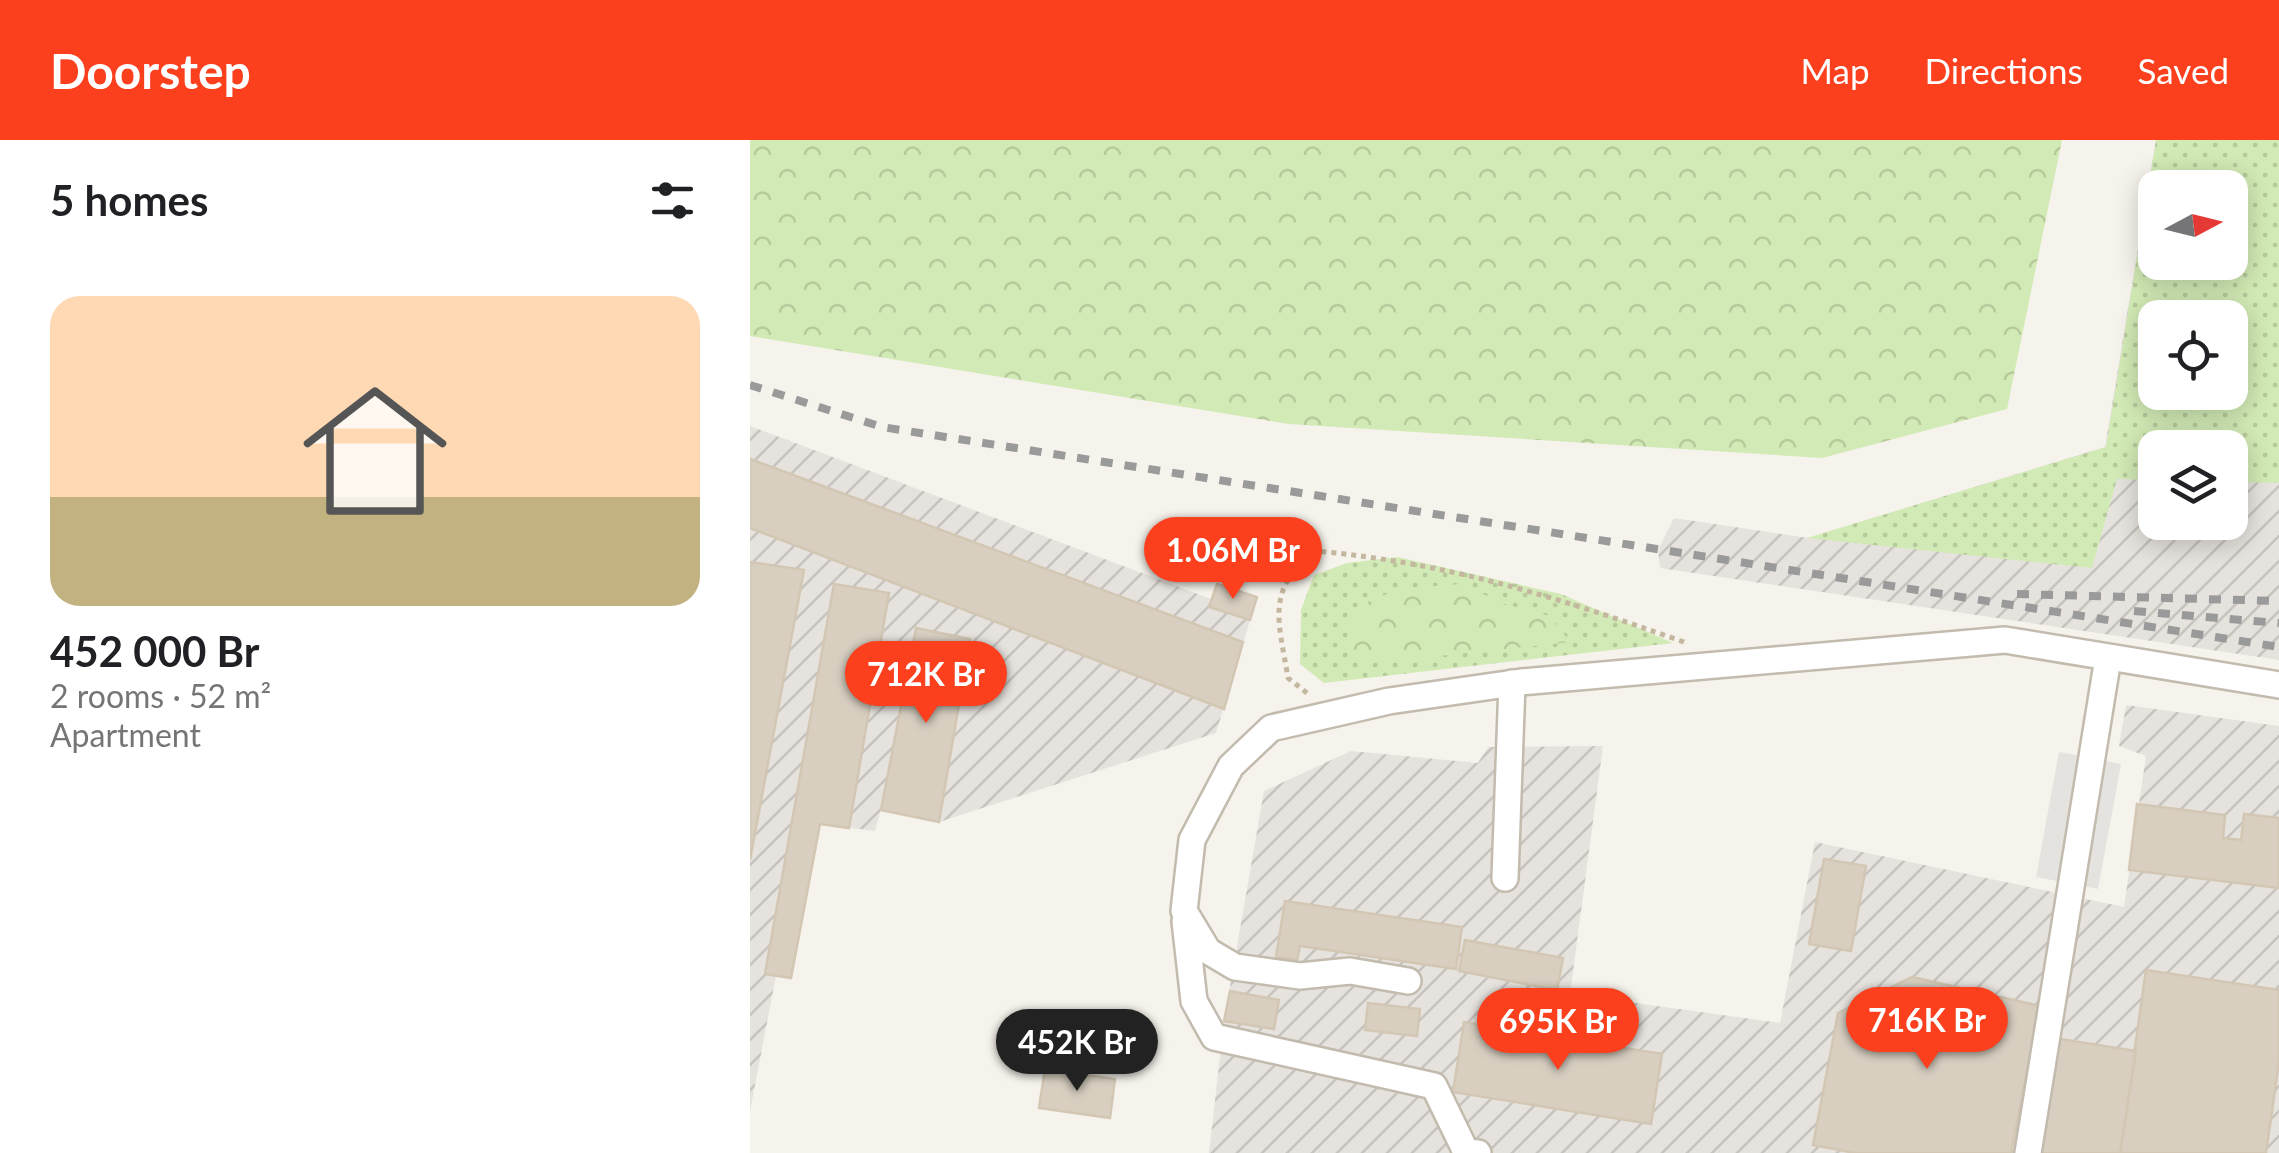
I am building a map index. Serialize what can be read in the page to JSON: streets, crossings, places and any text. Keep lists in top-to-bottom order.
{
  "north": "right",
  "page": {
    "header": "Doorstep",
    "nav": ["Map", "Directions", "Saved"],
    "heading": "5 homes",
    "list": [
      {
        "name": "452 000 Br",
        "note": "2 rooms · 52 m² · Apartment"
      }
    ],
    "price": [
      "1.06M Br",
      "712K Br",
      "716K Br",
      "695K Br",
      "452K Br"
    ]
  }
}
